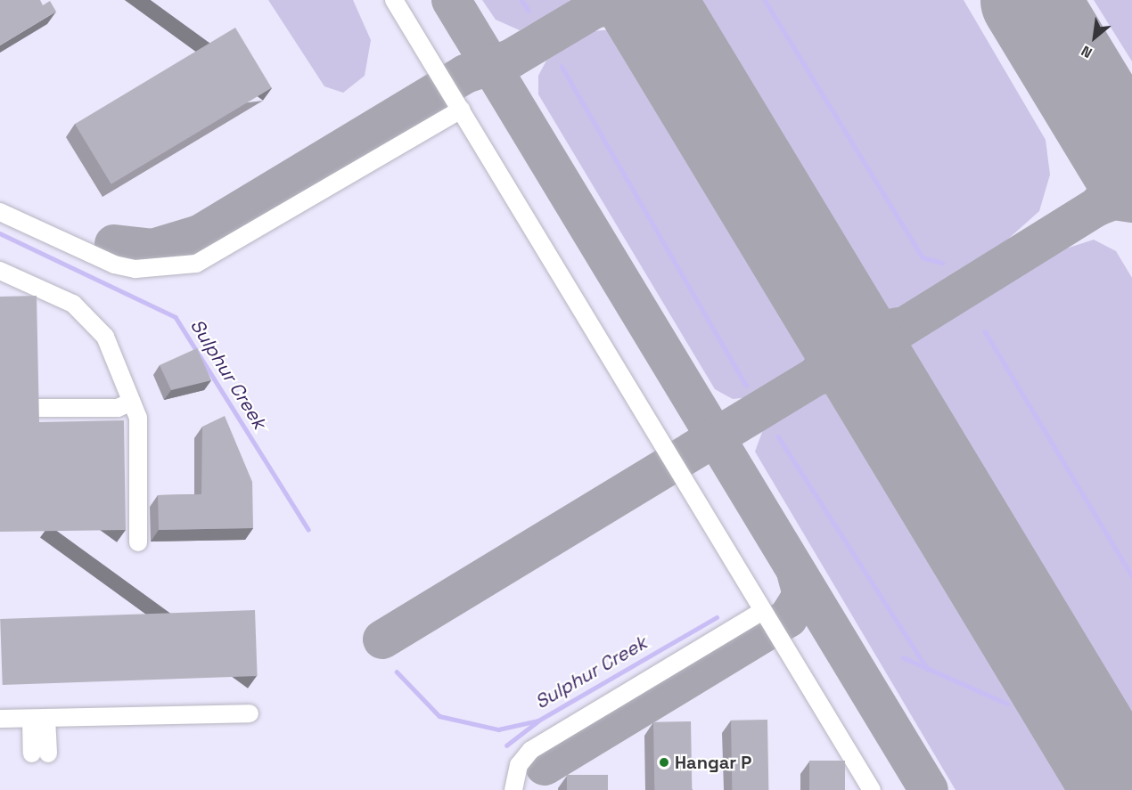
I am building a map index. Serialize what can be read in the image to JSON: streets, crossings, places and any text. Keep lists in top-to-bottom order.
{
  "water": ["Sulphur Creek"],
  "places": ["Hangar P"],
  "north": "bottom left"
}
